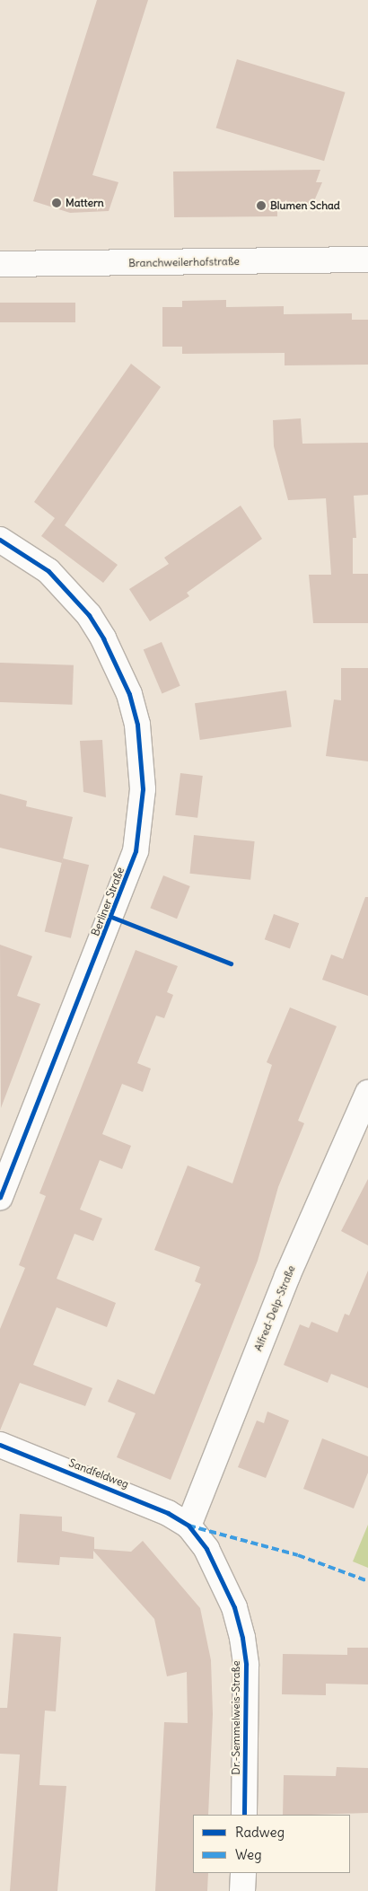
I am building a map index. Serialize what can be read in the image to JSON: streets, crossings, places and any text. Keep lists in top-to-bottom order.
{
  "streets": {
    "street": [
      "Branchweilerhofstraße",
      "Berliner Straße",
      "Alfred-Delp-Straße",
      "Sandfeldweg",
      "Dr.-Semmelweis-Straße"
    ]
  },
  "crossings": [
    ["Alfred-Delp-Straße", "Sandfeldweg"],
    ["Alfred-Delp-Straße", "Dr.-Semmelweis-Straße"],
    ["Sandfeldweg", "Dr.-Semmelweis-Straße"]
  ],
  "places": ["Mattern", "Blumen Schad"],
  "legend": ["Radweg", "Weg"]
}
